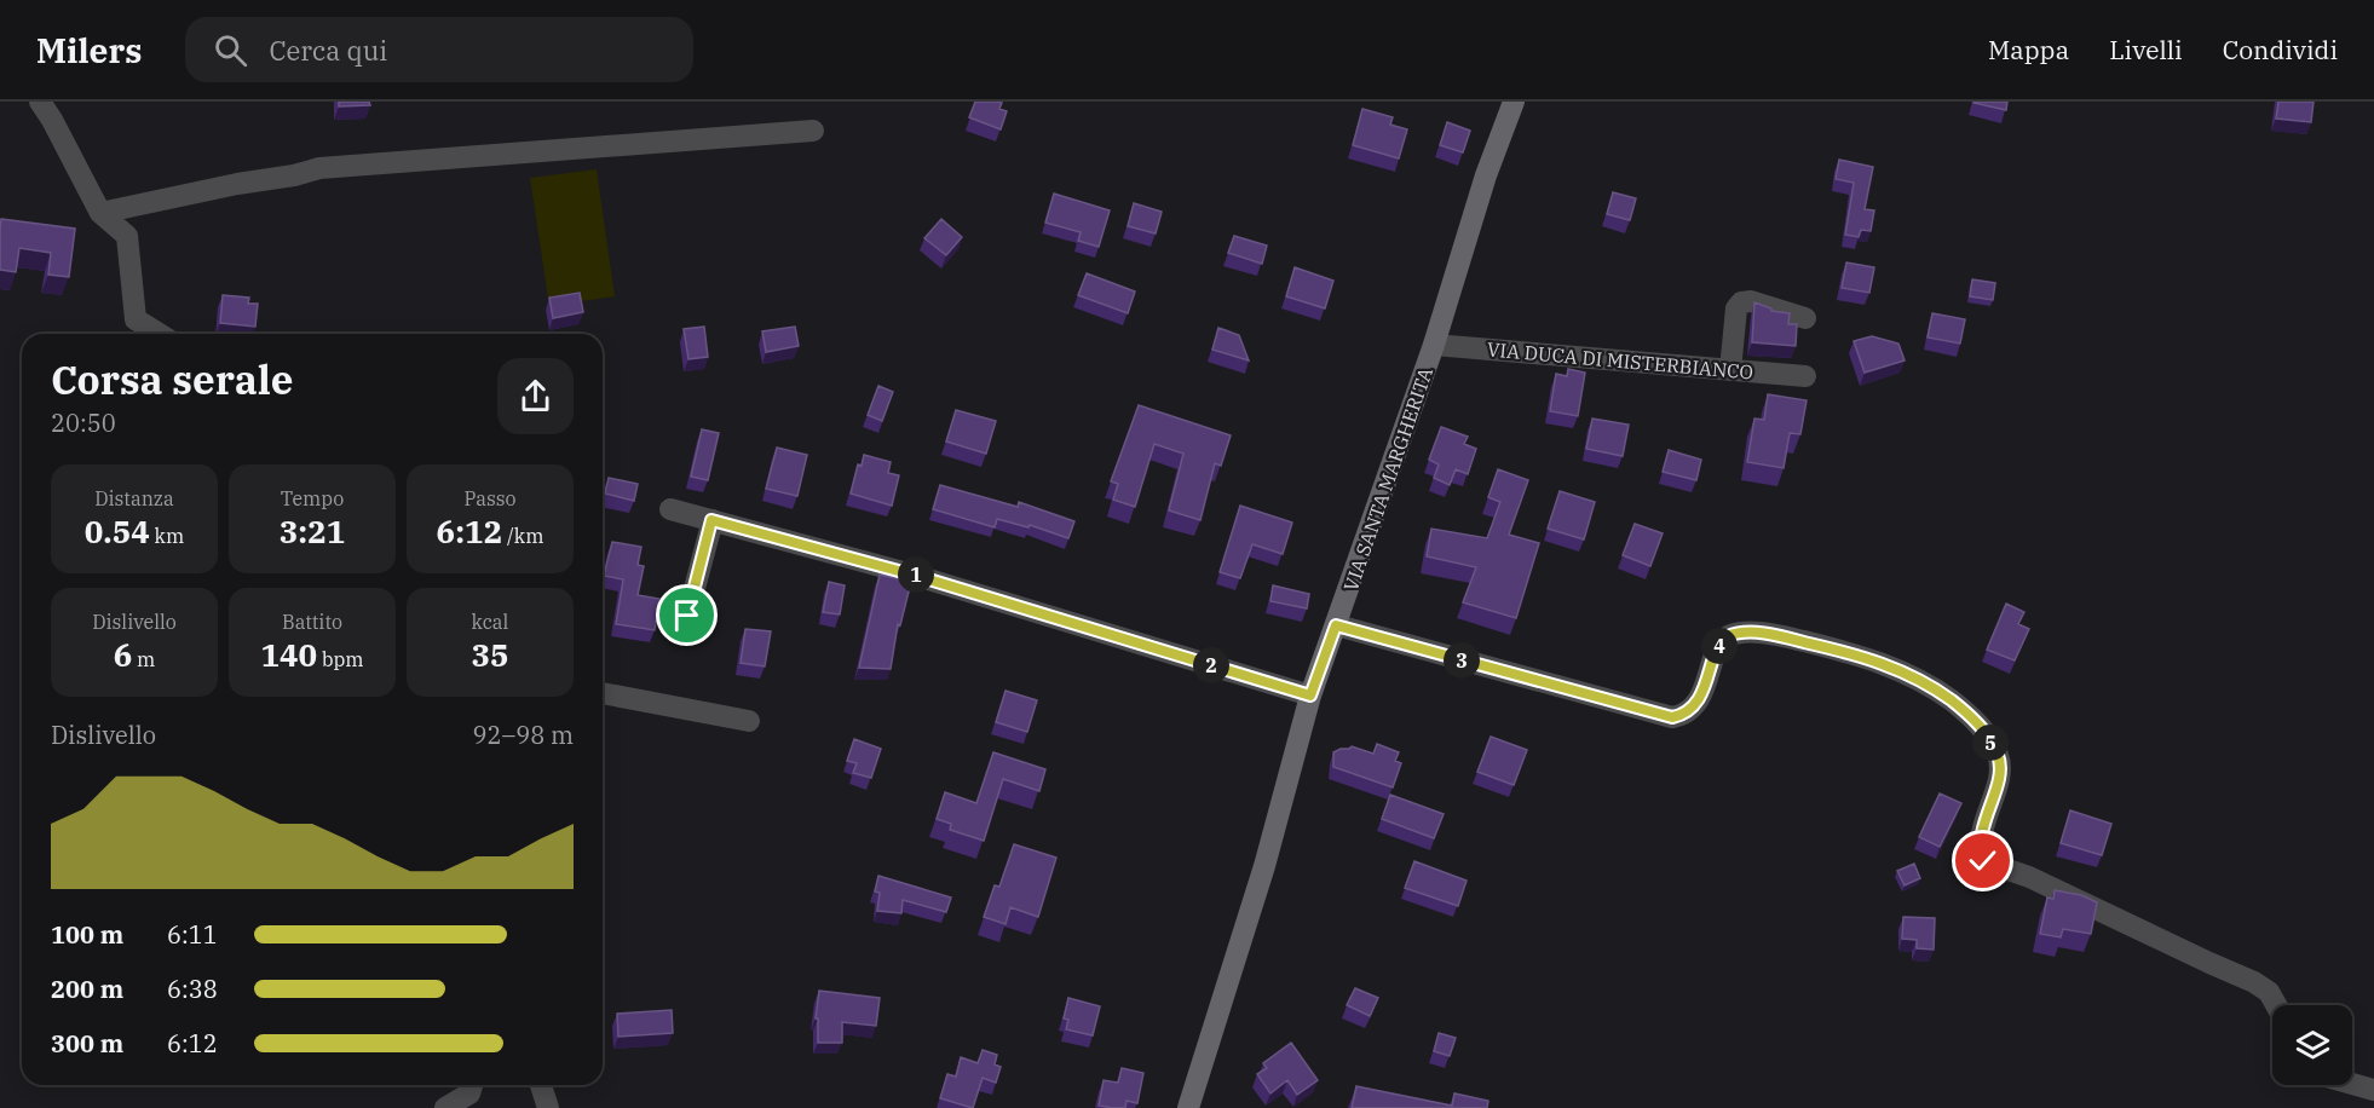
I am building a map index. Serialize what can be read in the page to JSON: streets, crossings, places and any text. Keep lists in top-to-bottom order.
{
  "streets": {
    "street": ["VIA DUCA DI MISTERBIANCO", "VIA SANTA MARGHERITA"]
  },
  "crossings": [
    ["VIA DUCA DI MISTERBIANCO", "VIA SANTA MARGHERITA"]
  ],
  "page": {
    "header": "Milers",
    "search": "Cerca qui",
    "nav": ["Mappa", "Livelli", "Condividi"],
    "heading": ["Corsa serale", "20:50"],
    "stats": [
      ["Distanza", "0.54 km"],
      ["Tempo", "3:21"],
      ["Passo", "6:12 /km"],
      ["Dislivello", "6 m"],
      ["Battito", "140 bpm"],
      ["kcal", "35"]
    ],
    "pins": [
      "1",
      "4",
      "3",
      "2",
      "5"
    ],
    "chart": ["Dislivello", "92–98 m"],
    "list": [
      {
        "name": "100 m",
        "note": "6:11"
      },
      {
        "name": "200 m",
        "note": "6:38"
      },
      {
        "name": "300 m",
        "note": "6:12"
      }
    ]
  }
}
